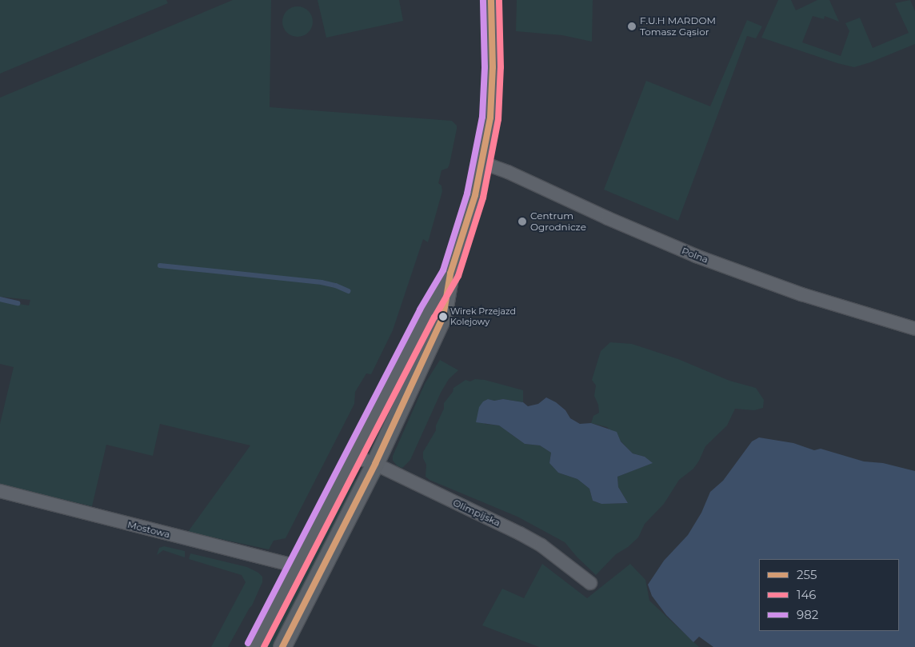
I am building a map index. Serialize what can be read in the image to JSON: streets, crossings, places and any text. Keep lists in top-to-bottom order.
{
  "streets": {
    "street": ["Polna", "Olimpijska", "Mostowa"]
  },
  "places": ["F.U.H MARDOM Tomasz Gąsior", "Centrum Ogrodnicze", "Wirek Przejazd Kolejowy"],
  "lines": ["transit line 255", "transit line 146", "transit line 982"],
  "legend": ["255", "146", "982"]
}
